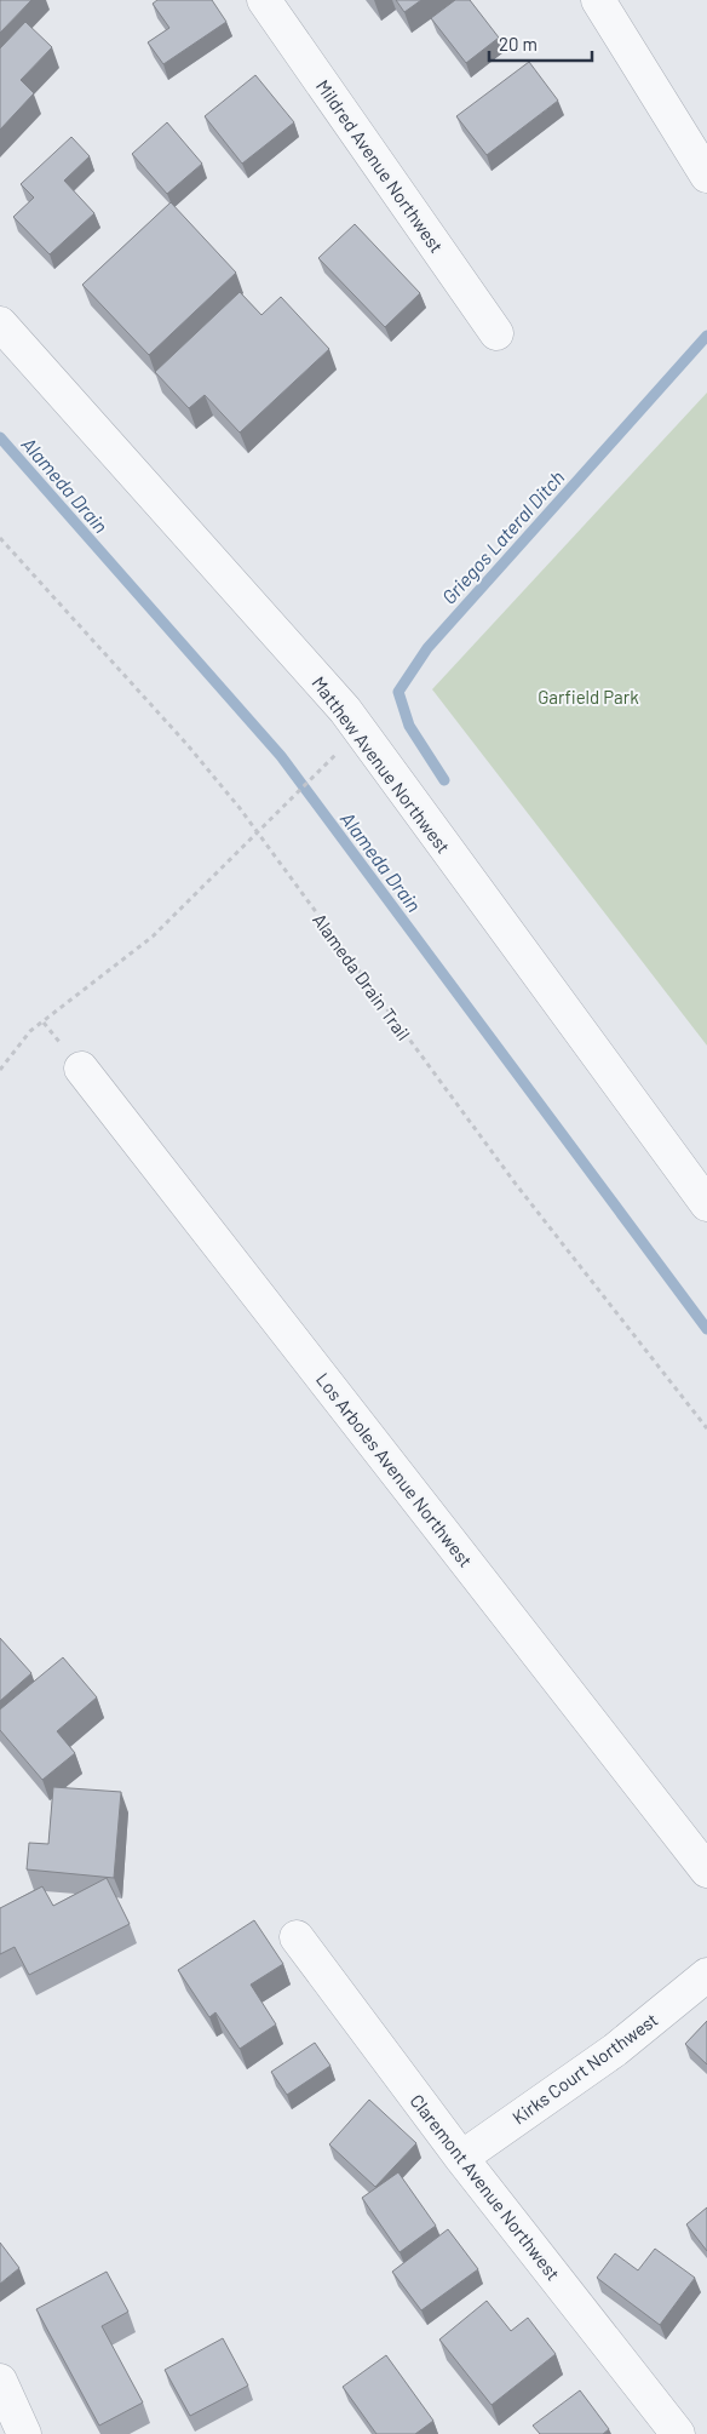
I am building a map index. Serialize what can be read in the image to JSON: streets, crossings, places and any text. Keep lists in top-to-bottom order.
{
  "streets": {
    "street": [
      "Mildred Avenue Northwest",
      "Matthew Avenue Northwest",
      "Los Arboles Avenue Northwest",
      "Kirks Court Northwest",
      "Claremont Avenue Northwest"
    ],
    "path": ["Alameda Drain Trail"]
  },
  "crossings": [
    ["Kirks Court Northwest", "Claremont Avenue Northwest"]
  ],
  "water": ["Alameda Drain", "Griegos Lateral Ditch"],
  "parks": ["Garfield Park"],
  "scale_bar": "20 m"
}
